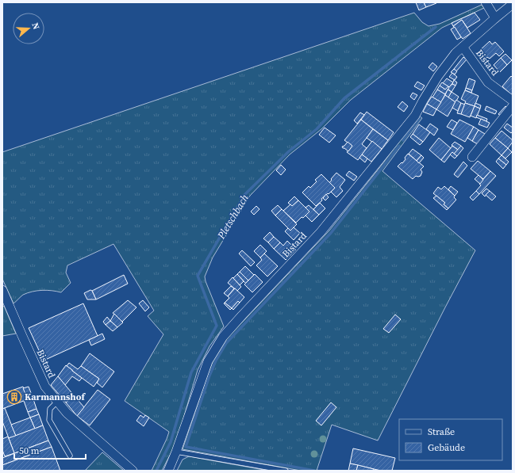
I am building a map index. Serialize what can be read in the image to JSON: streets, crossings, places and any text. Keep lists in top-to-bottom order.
{
  "streets": {
    "street": ["Bistard"]
  },
  "water": ["Pletschbach"],
  "places": {
    "building": ["Karmannshof"]
  },
  "legend": ["Straße", "Gebäude"],
  "scale_bar": "50 m",
  "north": "right"
}
